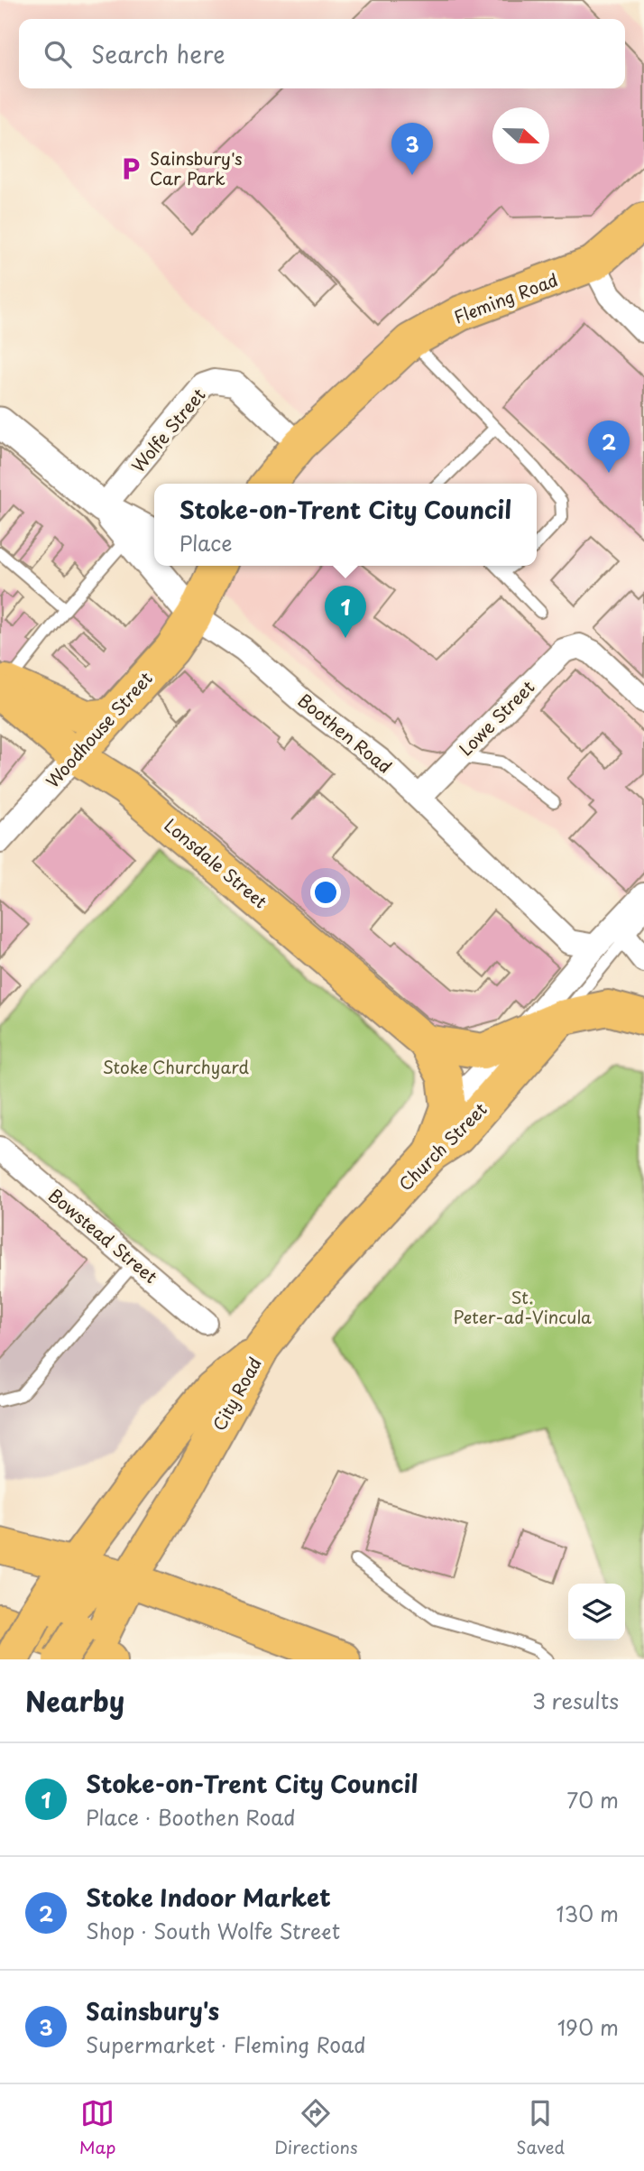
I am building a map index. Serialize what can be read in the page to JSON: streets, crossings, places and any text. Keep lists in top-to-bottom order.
{
  "streets": {
    "main road": [
      "Fleming Road",
      "Woodhouse Street",
      "Lonsdale Street",
      "Church Street",
      "City Road"
    ],
    "street": [
      "Wolfe Street",
      "Lowe Street",
      "Boothen Road",
      "Bowstead Street"
    ]
  },
  "crossings": [
    ["Fleming Road", "Wolfe Street"],
    ["Wolfe Street", "Boothen Road"],
    ["Lowe Street", "Boothen Road"],
    ["Woodhouse Street", "Boothen Road"],
    ["Woodhouse Street", "Lonsdale Street"],
    ["Boothen Road", "Church Street"],
    ["Lonsdale Street", "Church Street"],
    ["Church Street", "City Road"]
  ],
  "parks": ["Stoke Churchyard", "St. Peter-ad-Vincula"],
  "places": {
    "parking": ["Sainsbury's Car Park"]
  },
  "north": "right",
  "page": {
    "search": "Search here",
    "pins": ["3", "2", "1"],
    "popup": ["Stoke-on-Trent City Council", "Place"],
    "heading": ["Nearby", "3 results"],
    "list": [
      {
        "mark": "1",
        "name": "Stoke-on-Trent City Council",
        "note": "Place · Boothen Road",
        "value": "70 m"
      },
      {
        "mark": "2",
        "name": "Stoke Indoor Market",
        "note": "Shop · South Wolfe Street",
        "value": "130 m"
      },
      {
        "mark": "3",
        "name": "Sainsbury's",
        "note": "Supermarket · Fleming Road",
        "value": "190 m"
      }
    ],
    "nav": ["Map", "Directions", "Saved"]
  }
}
